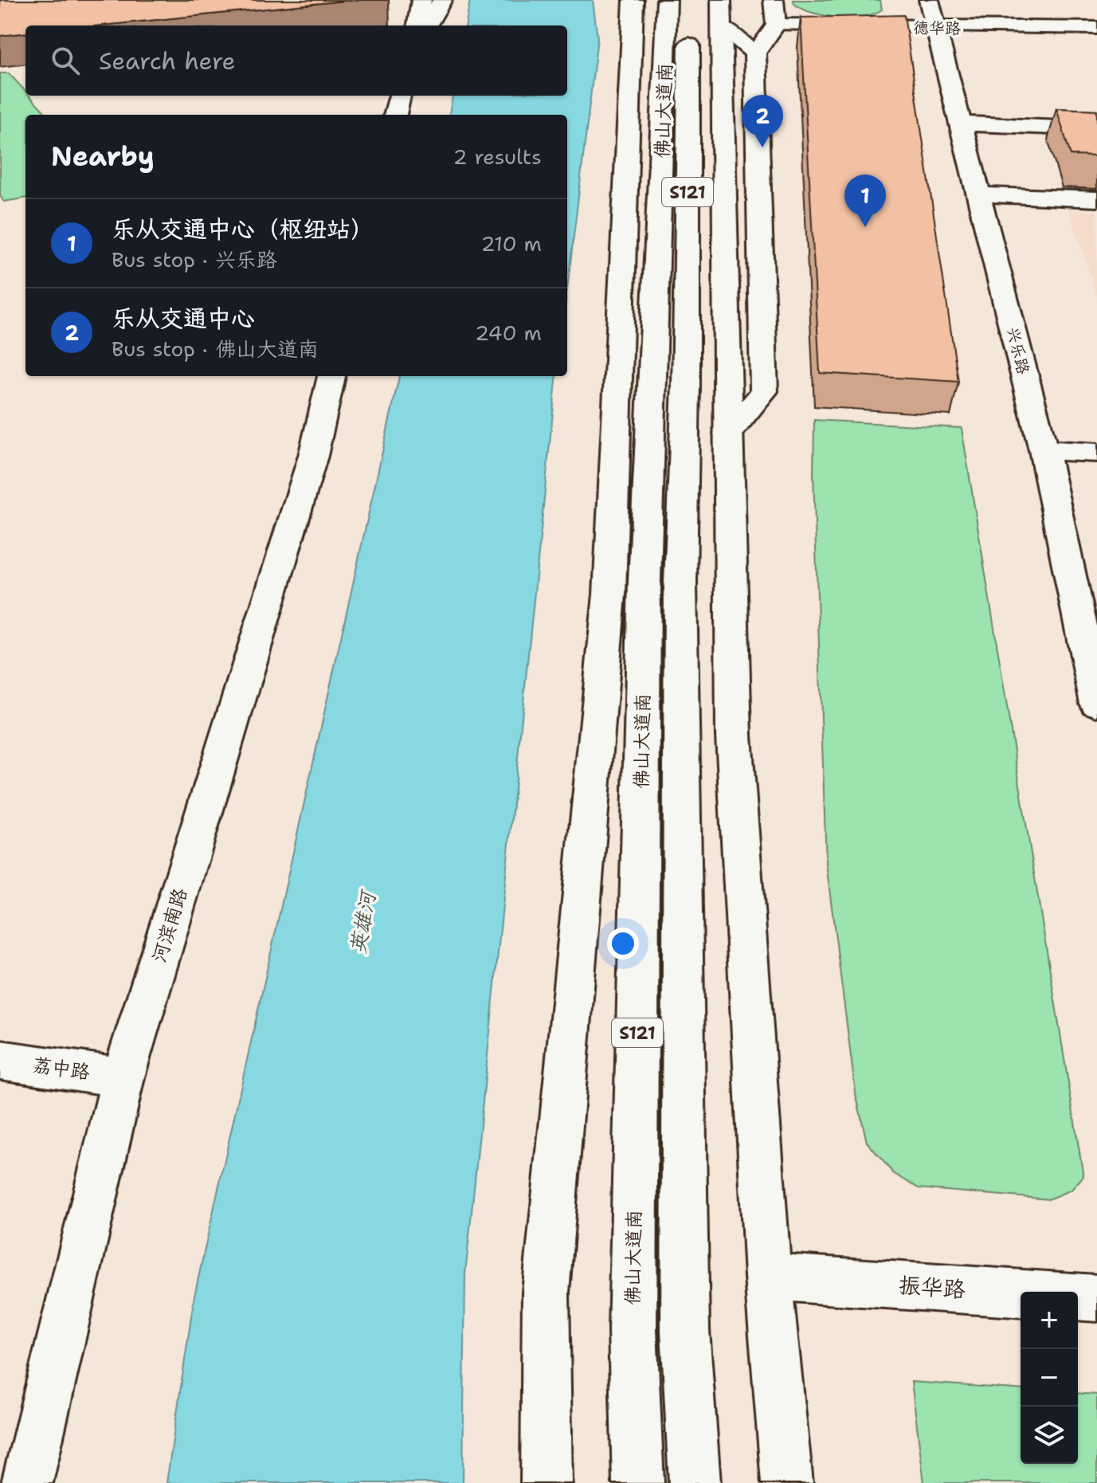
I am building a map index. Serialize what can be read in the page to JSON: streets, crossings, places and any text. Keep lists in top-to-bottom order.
{
  "streets": {
    "main road": [
      "德华路",
      "佛山大道南",
      "S121",
      "兴乐路",
      "河滨南路",
      "荔中路",
      "振华路"
    ]
  },
  "crossings": [
    ["德华路", "兴乐路"],
    ["河滨南路", "荔中路"]
  ],
  "water": ["英雄河"],
  "page": {
    "search": "Search here",
    "pins": ["2", "1"],
    "heading": ["Nearby", "2 results"],
    "list": [
      {
        "mark": "1",
        "name": "乐从交通中心（枢纽站）",
        "note": "Bus stop · 兴乐路",
        "value": "210 m"
      },
      {
        "mark": "2",
        "name": "乐从交通中心",
        "note": "Bus stop · 佛山大道南",
        "value": "240 m"
      }
    ],
    "map_buttons": ["+", "−"]
  }
}
